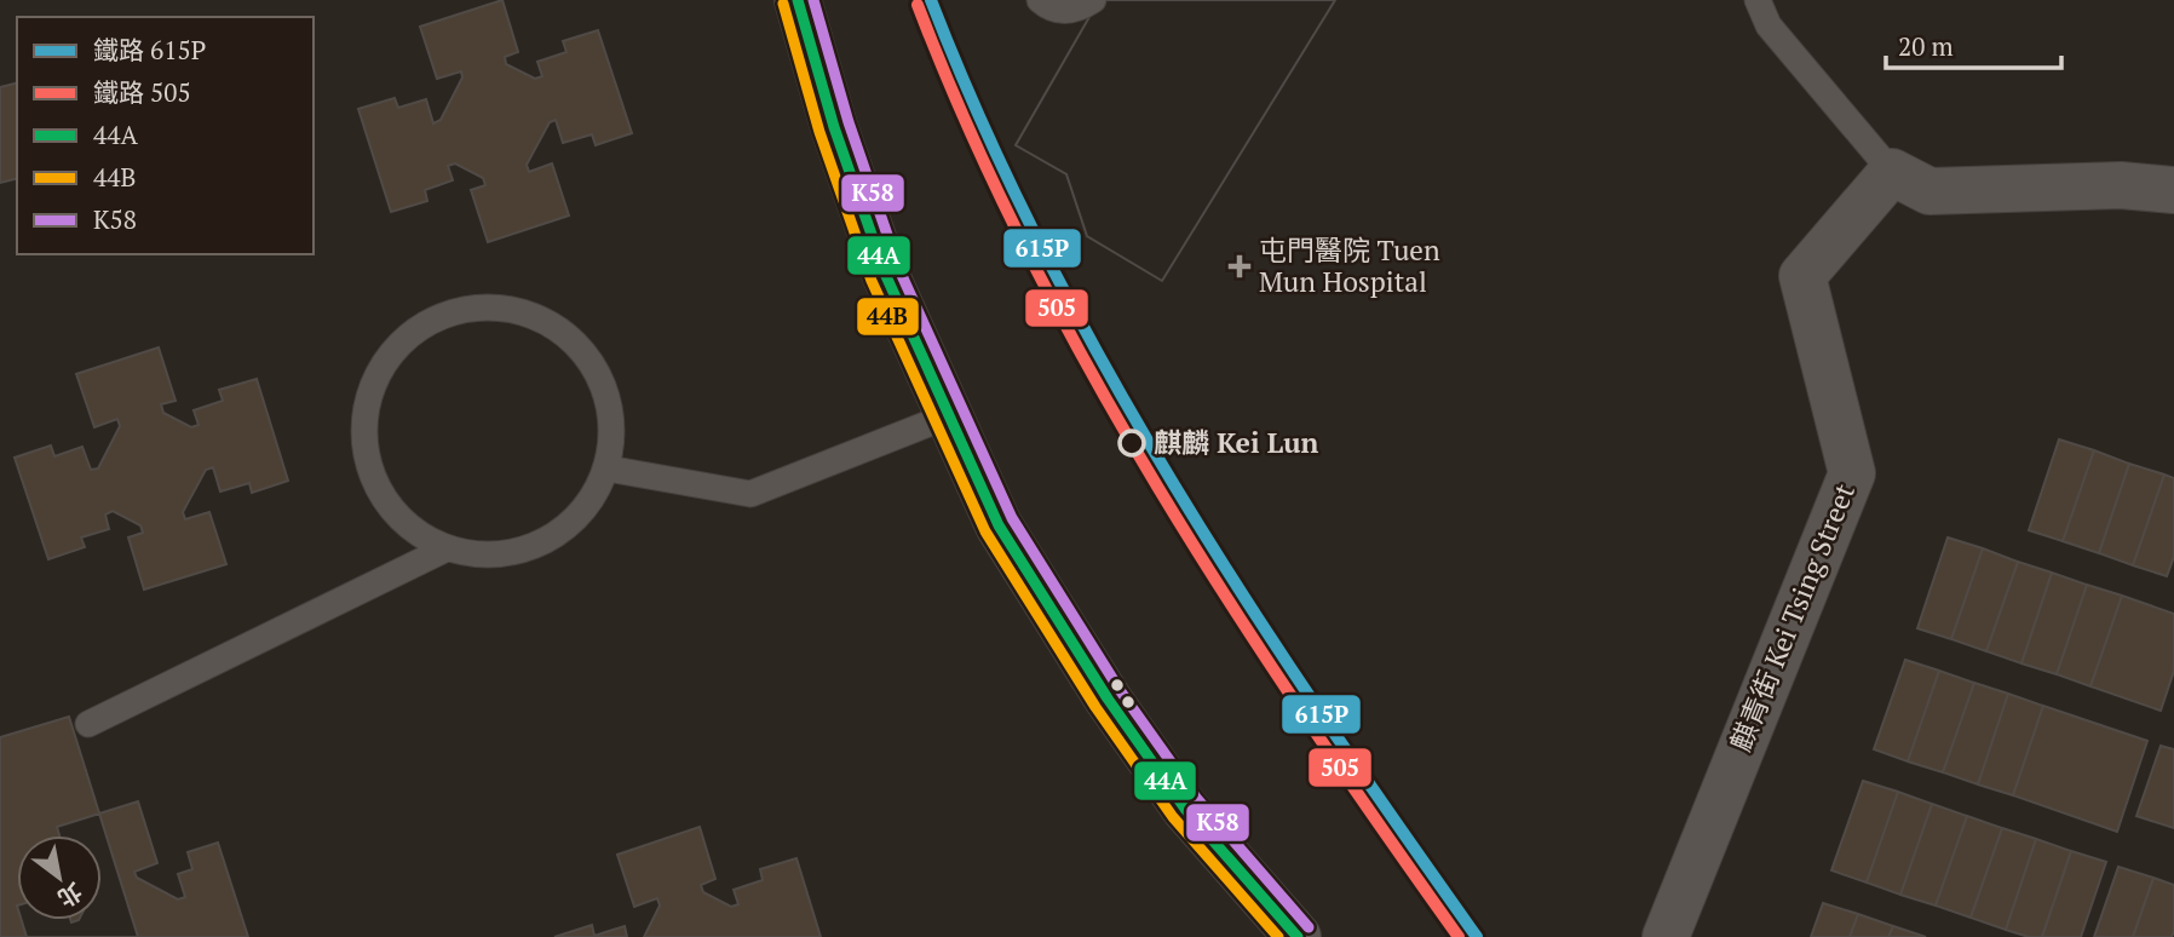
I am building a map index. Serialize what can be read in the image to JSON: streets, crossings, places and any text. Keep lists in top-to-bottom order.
{
  "streets": {
    "street": ["麒青街 Kei Tsing Street"]
  },
  "places": {
    "health": ["屯門醫院 Tuen Mun Hospital"],
    "other": ["麒麟 Kei Lun"]
  },
  "lines": [
    "rail line 615P",
    "transit line 44A",
    "transit line K58",
    "transit line 44B",
    "rail line 505"
  ],
  "legend": [
    "鐵路 615P",
    "鐵路 505",
    "44A",
    "44B",
    "K58"
  ],
  "scale_bar": "20 m",
  "north": "bottom right"
}
